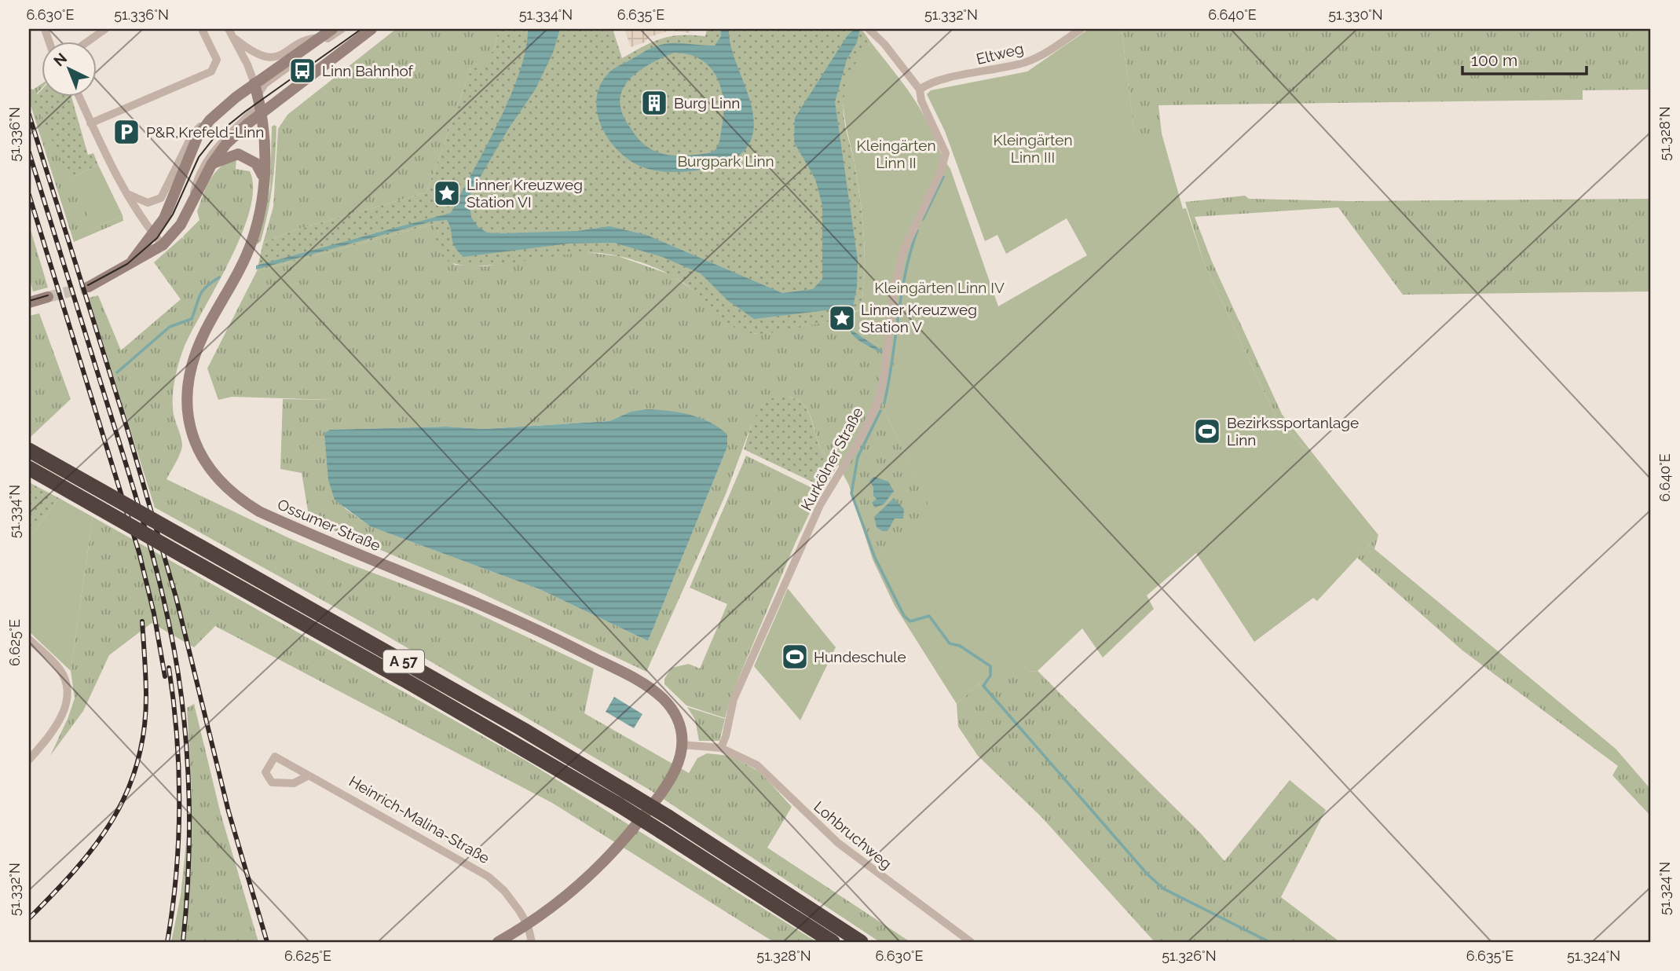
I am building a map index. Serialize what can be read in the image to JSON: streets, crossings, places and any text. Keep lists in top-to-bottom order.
{
  "streets": {
    "highway": ["A 57"],
    "main road": ["Ossumer Straße"],
    "street": [
      "Eltweg",
      "Kurkölner Straße",
      "Heinrich-Malina-Straße",
      "Lohbruchweg"
    ]
  },
  "crossings": [
    ["Eltweg", "Kurkölner Straße"],
    ["Kurkölner Straße", "Lohbruchweg"],
    ["Ossumer Straße", "Heinrich-Malina-Straße"]
  ],
  "parks": [
    "Kleingärten Linn III",
    "Kleingärten Linn II",
    "Burgpark Linn",
    "Kleingärten Linn IV"
  ],
  "places": {
    "bus stop": ["Linn Bahnhof"],
    "building": ["Burg Linn"],
    "parking": ["P&R,Krefeld-Linn"],
    "place": ["Linner Kreuzweg Station VI", "Linner Kreuzweg Station V"],
    "sports": ["Bezirkssportanlage Linn", "Hundeschule"]
  },
  "scale_bar": "100 m",
  "north": "top left",
  "coordinates": [
    "6.630°E",
    "51.336°N",
    "51.334°N",
    "6.635°E",
    "51.332°N",
    "6.640°E",
    "51.330°N",
    "51.328°N",
    "6.625°E",
    "51.324°N",
    "51.326°N"
  ]
}
